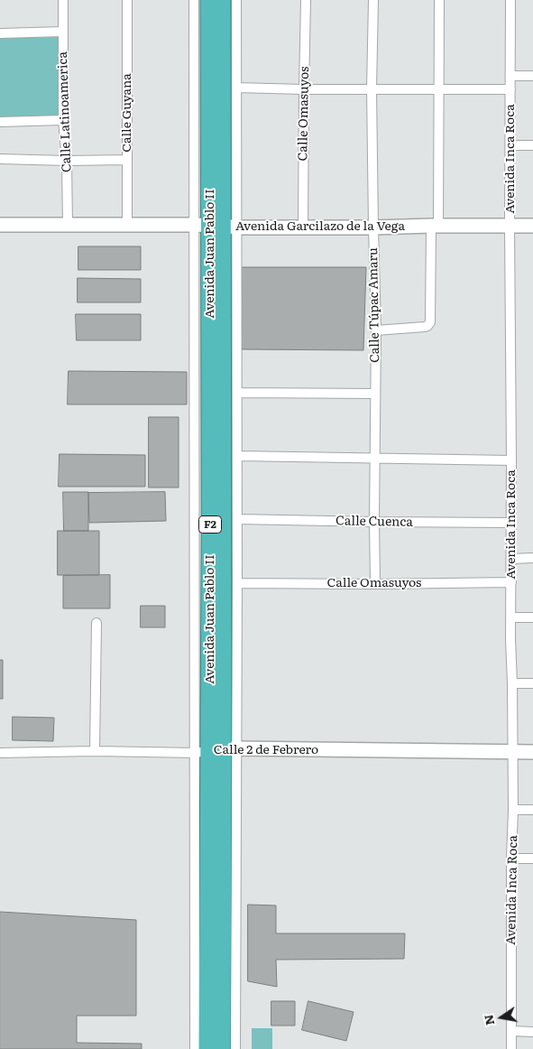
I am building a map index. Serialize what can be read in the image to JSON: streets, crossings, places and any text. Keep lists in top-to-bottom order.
{
  "streets": {
    "highway": ["Avenida Juan Pablo II", "F2"],
    "street": [
      "Calle Latinoamerica",
      "Calle Guyana",
      "Calle Omasuyos",
      "Avenida Inca Roca",
      "Avenida Garcilazo de la Vega",
      "Calle Túpac Amaru",
      "Calle Cuenca",
      "Calle 2 de Febrero"
    ]
  },
  "crossings": [
    ["Calle Latinoamerica", "Avenida Garcilazo de la Vega"],
    ["Calle Guyana", "Avenida Garcilazo de la Vega"],
    ["Calle Omasuyos", "Avenida Inca Roca"],
    ["Calle Omasuyos", "Avenida Garcilazo de la Vega"],
    ["Calle Omasuyos", "Avenida Juan Pablo II"],
    ["Calle Omasuyos", "Calle Túpac Amaru"],
    ["Avenida Inca Roca", "Avenida Garcilazo de la Vega"],
    ["Avenida Inca Roca", "Calle Cuenca"],
    ["Avenida Inca Roca", "Calle 2 de Febrero"],
    ["Avenida Garcilazo de la Vega", "Avenida Juan Pablo II"],
    ["Avenida Garcilazo de la Vega", "Calle Túpac Amaru"],
    ["Avenida Juan Pablo II", "Calle Cuenca"],
    ["Avenida Juan Pablo II", "Calle 2 de Febrero"],
    ["Calle Túpac Amaru", "Calle Cuenca"]
  ],
  "north": "left"
}
